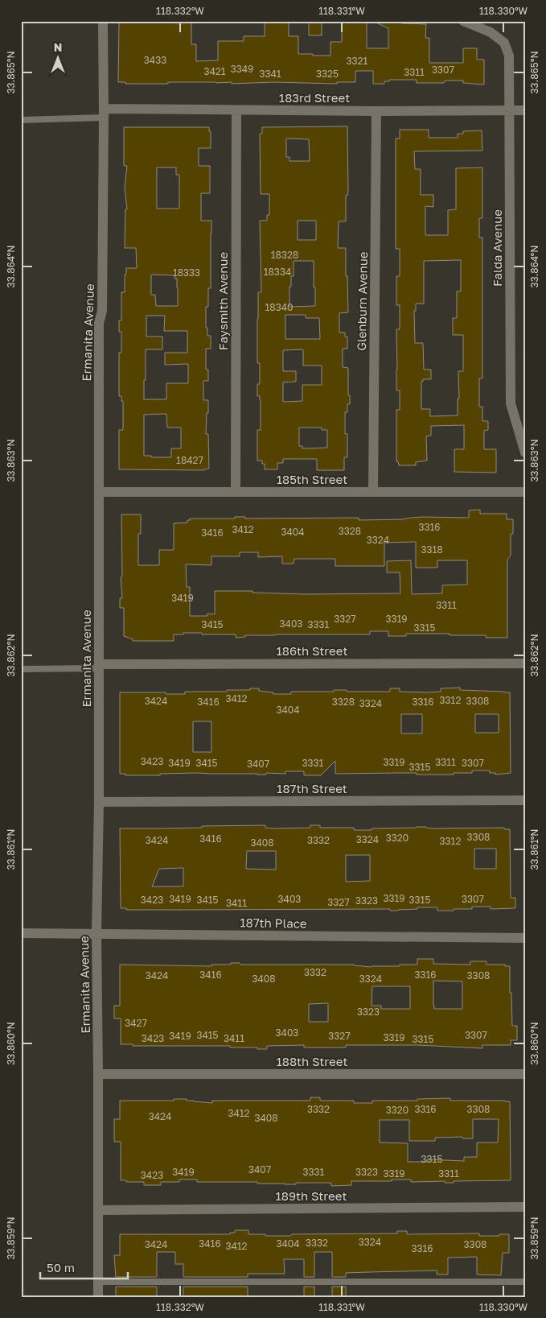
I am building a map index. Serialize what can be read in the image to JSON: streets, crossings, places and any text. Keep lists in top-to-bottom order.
{
  "streets": {
    "street": [
      "183rd Street",
      "Falda Avenue",
      "Faysmith Avenue",
      "Glenburn Avenue",
      "Ermanita Avenue",
      "185th Street",
      "186th Street",
      "187th Street",
      "187th Place",
      "188th Street",
      "189th Street"
    ]
  },
  "crossings": [
    ["183rd Street", "Falda Avenue"],
    ["183rd Street", "Faysmith Avenue"],
    ["183rd Street", "Glenburn Avenue"],
    ["183rd Street", "Ermanita Avenue"],
    ["Faysmith Avenue", "185th Street"],
    ["Glenburn Avenue", "185th Street"],
    ["Ermanita Avenue", "185th Street"],
    ["Ermanita Avenue", "186th Street"],
    ["Ermanita Avenue", "187th Street"],
    ["Ermanita Avenue", "187th Place"],
    ["Ermanita Avenue", "188th Street"],
    ["Ermanita Avenue", "189th Street"]
  ],
  "house_numbers": [
    "3433",
    "3321",
    "3349",
    "3307",
    "3421",
    "3311",
    "3341",
    "3325",
    "18328",
    "18334",
    "18333",
    "18340",
    "18427",
    "3316",
    "3412",
    "3328",
    "3404",
    "3416",
    "3324",
    "3318",
    "3419",
    "3311",
    "3327",
    "3319",
    "3403",
    "3415",
    "3331",
    "3315",
    "3412",
    "3312",
    "3424",
    "3308",
    "3416",
    "3328",
    "3316",
    "3324",
    "3404",
    "3423",
    "3319",
    "3311",
    "3419",
    "3415",
    "3331",
    "3307",
    "3407",
    "3315",
    "3308",
    "3320",
    "3416",
    "3324",
    "3424",
    "3332",
    "3312",
    "3408",
    "3319",
    "3419",
    "3403",
    "3307",
    "3423",
    "3415",
    "3315",
    "3323",
    "3327",
    "3411",
    "3332",
    "3416",
    "3316",
    "3424",
    "3308",
    "3408",
    "3324",
    "3323",
    "3427",
    "3403",
    "3415",
    "3307",
    "3419",
    "3327",
    "3319",
    "3423",
    "3411",
    "3315",
    "3332",
    "3316",
    "3308",
    "3320",
    "3412",
    "3424",
    "3408",
    "3315",
    "3407",
    "3419",
    "3331",
    "3323",
    "3319",
    "3311",
    "3423",
    "3324",
    "3332",
    "3416",
    "3404",
    "3424",
    "3308",
    "3412",
    "3316"
  ],
  "scale_bar": "50 m",
  "north": "top",
  "coordinates": [
    "118.332°W",
    "118.331°W",
    "118.330°W",
    "33.865°N",
    "33.864°N",
    "33.863°N",
    "33.862°N",
    "33.861°N",
    "33.860°N",
    "33.859°N"
  ]
}
